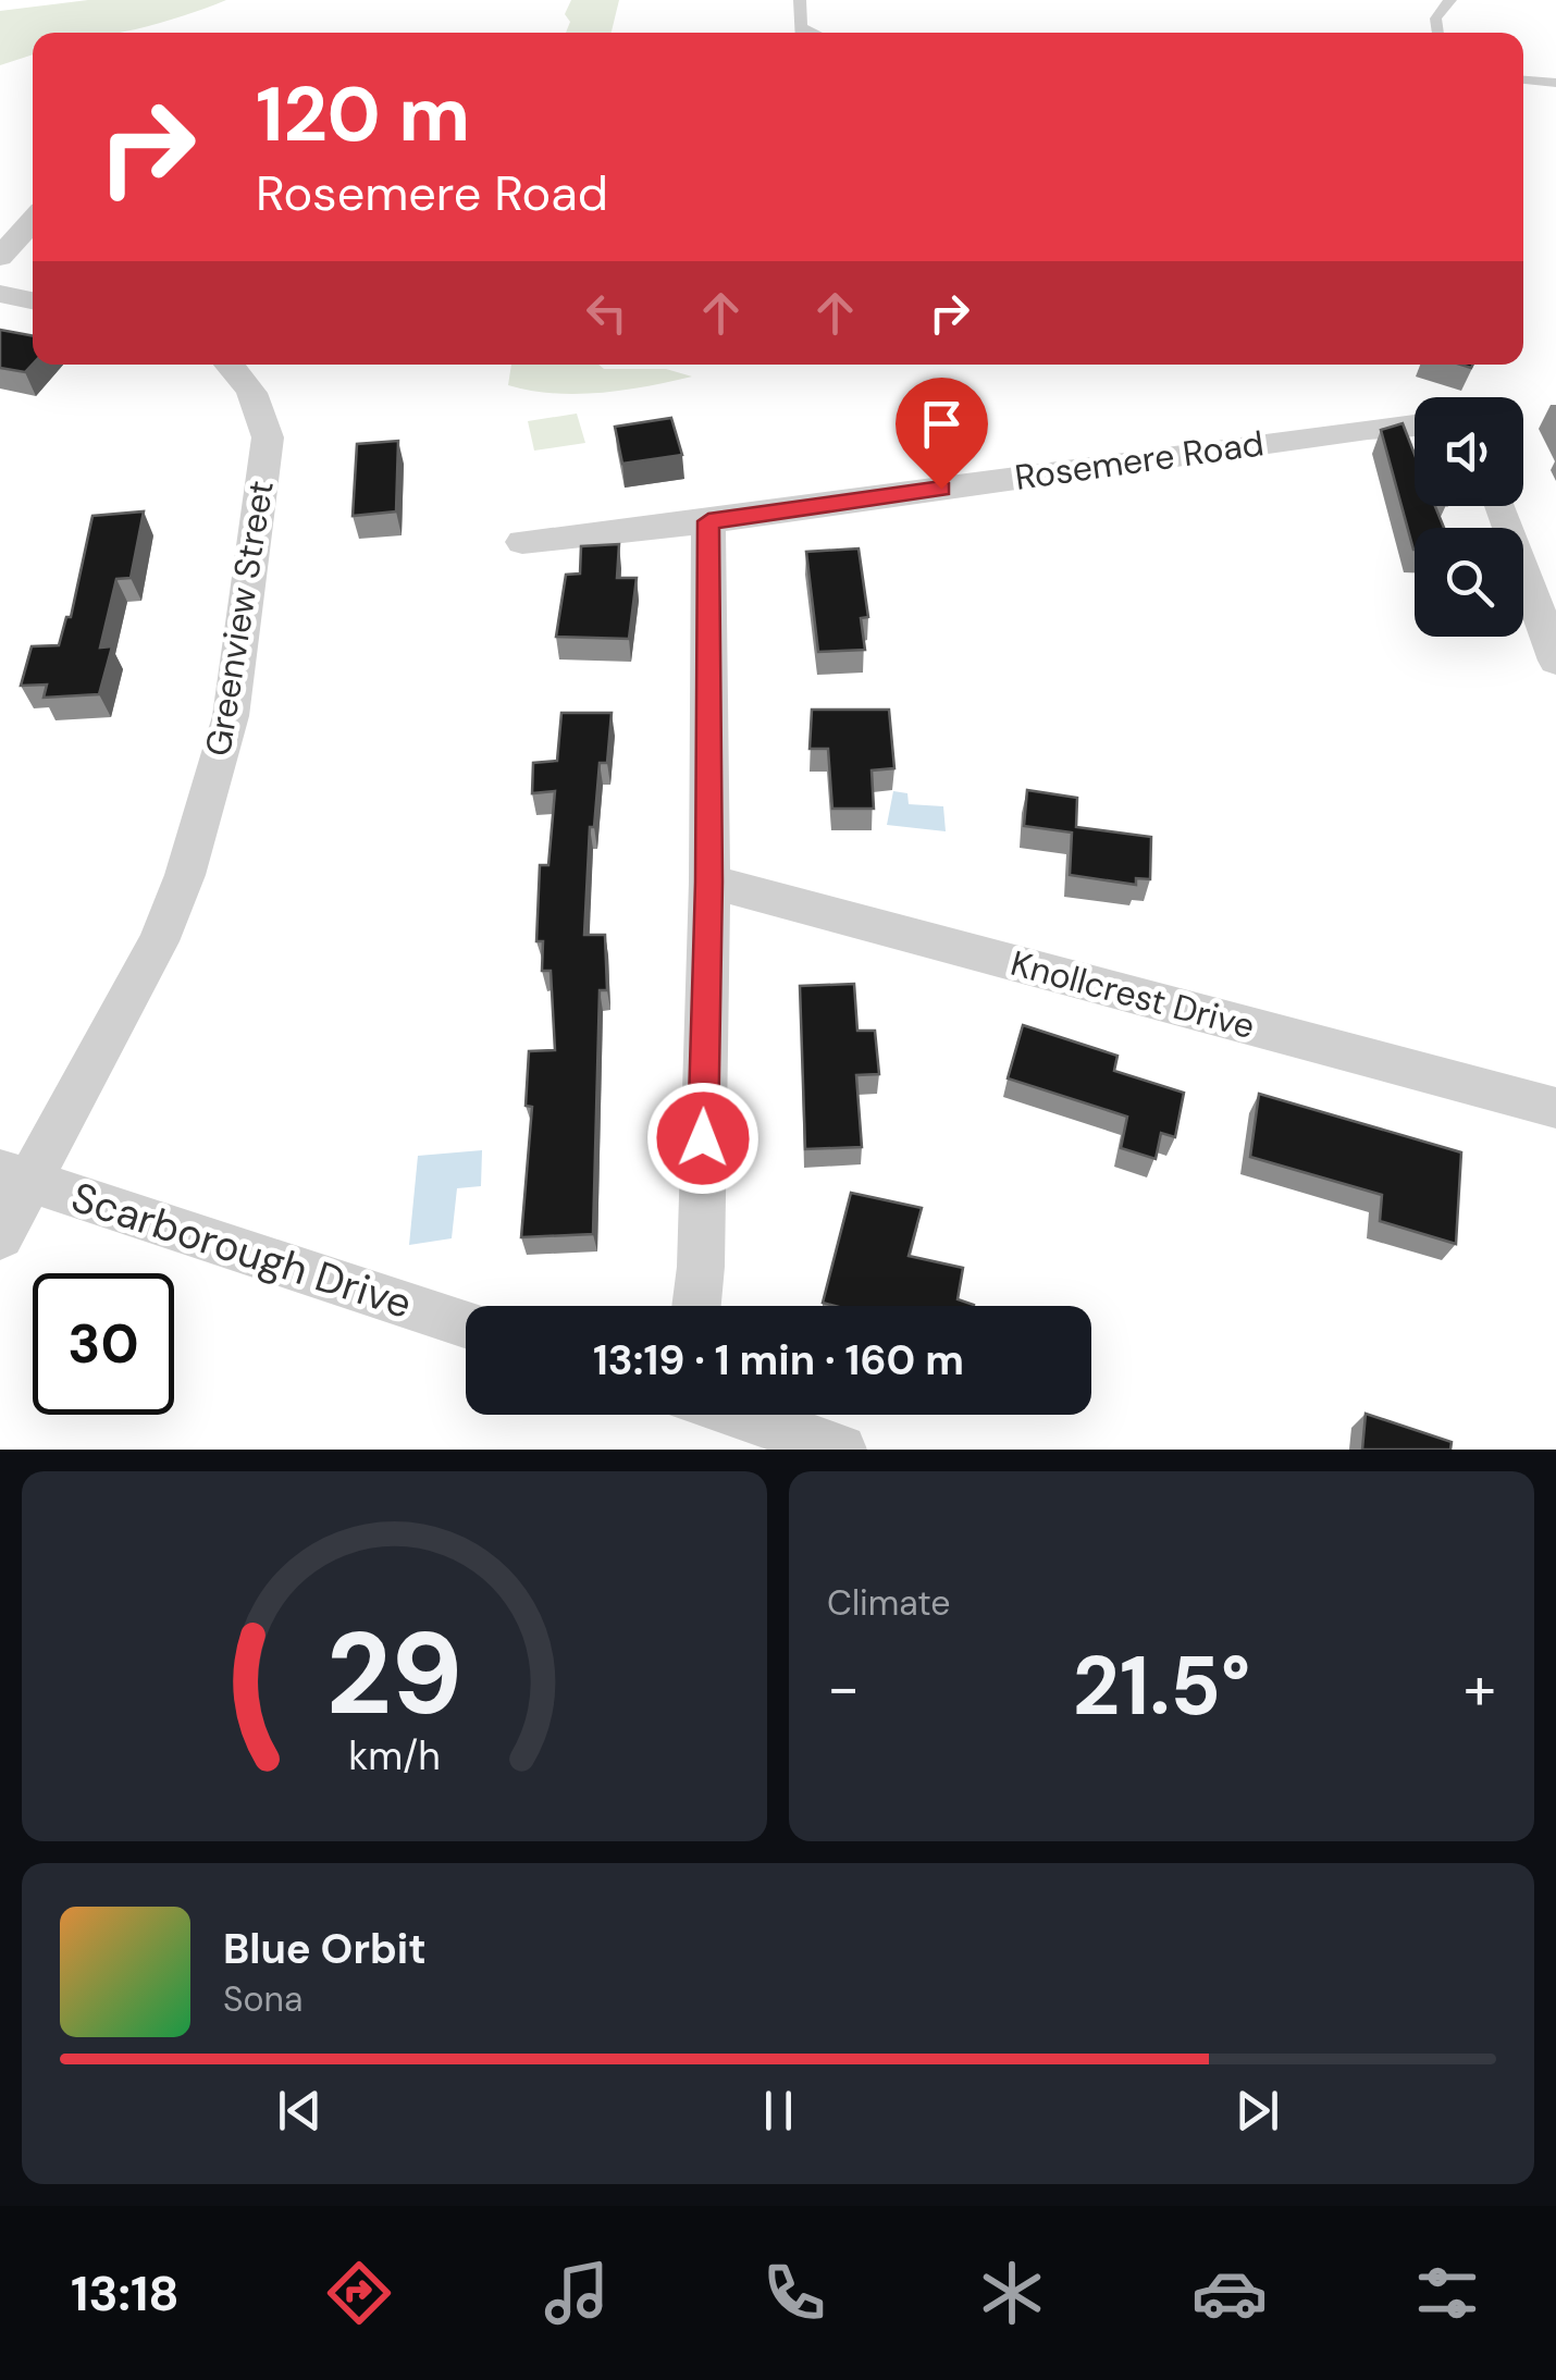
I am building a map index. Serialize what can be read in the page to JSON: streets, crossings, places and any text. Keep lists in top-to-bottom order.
{
  "streets": {
    "street": [
      "Rosemere Road",
      "Greenview Street",
      "Knollcrest Drive",
      "Scarborough Drive"
    ]
  },
  "crossings": [
    ["Greenview Street", "Scarborough Drive"]
  ],
  "page": {
    "turn": ["120 m", "Rosemere Road"],
    "limit": "30",
    "trip": "13:19 · 1 min · 160 m",
    "tile": "Climate",
    "heat": ["−", "21.5°", "+"],
    "song": ["Blue Orbit", "Sona"],
    "tabs": "13:18",
    "gauge": ["29", "km/h"]
  }
}
